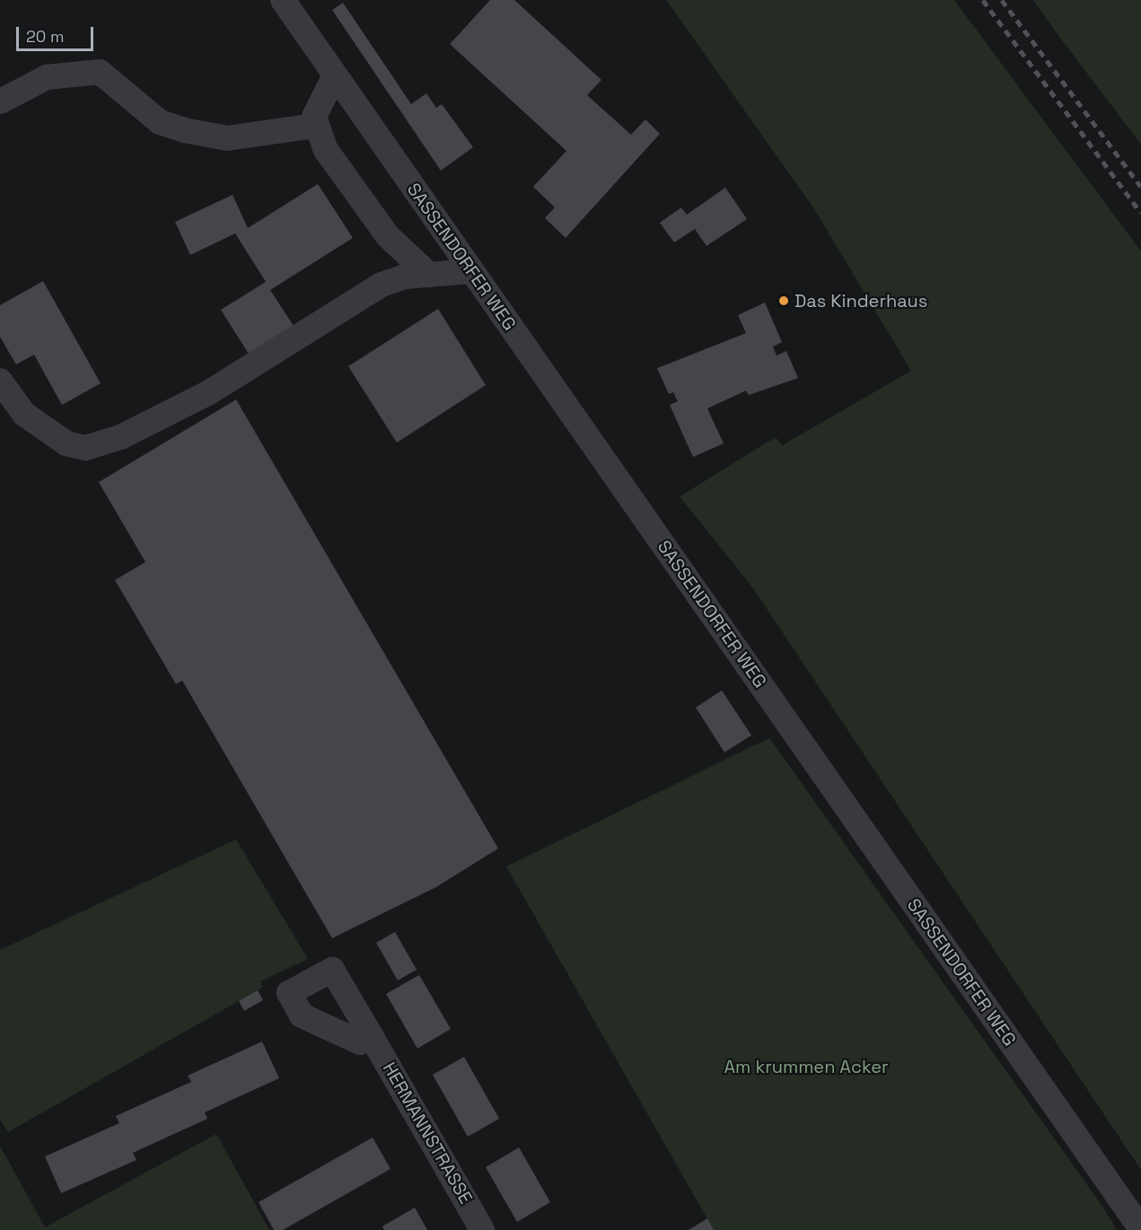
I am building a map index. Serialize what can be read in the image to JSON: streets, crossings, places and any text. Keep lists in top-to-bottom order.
{
  "streets": {
    "street": ["SASSENDORFER WEG", "HERMANNSTRASSE"]
  },
  "parks": ["Am krummen Acker"],
  "places": ["Das Kinderhaus"],
  "scale_bar": "20 m"
}
